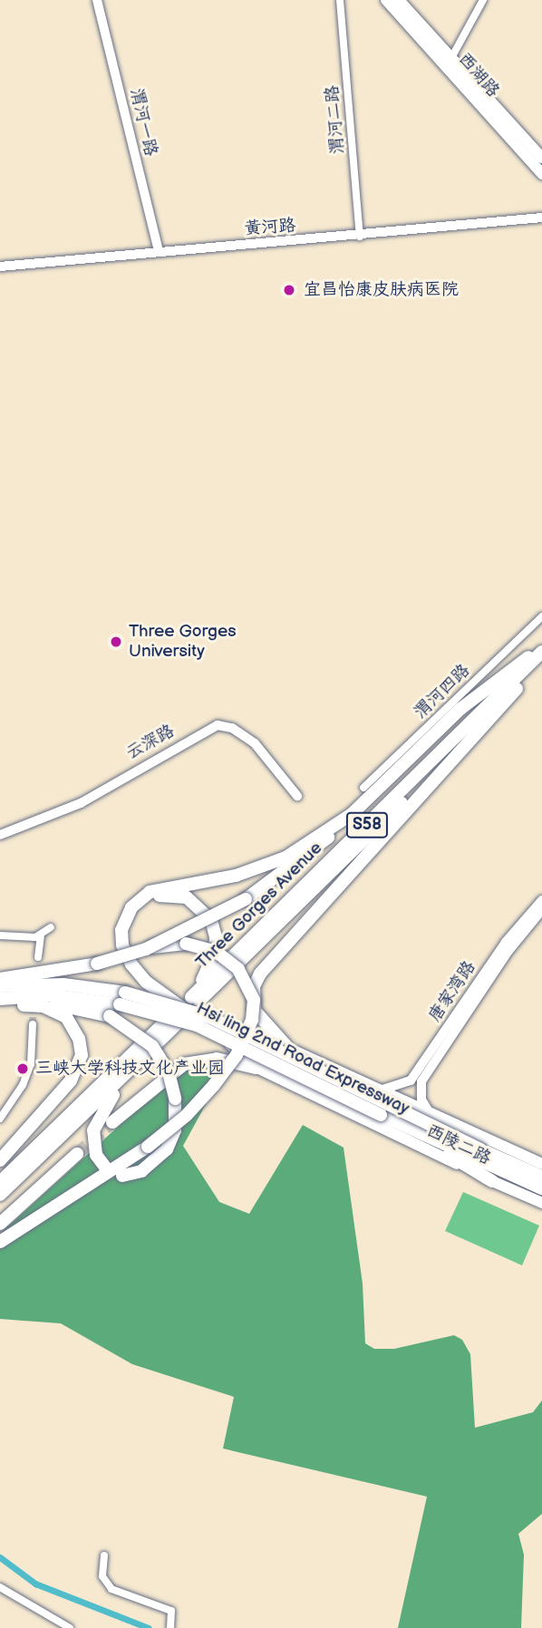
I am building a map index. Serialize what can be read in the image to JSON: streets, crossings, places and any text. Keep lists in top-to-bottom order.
{
  "streets": {
    "highway": ["S58", "Three Gorges Avenue", "Hsi ling 2nd Road Expressway"],
    "main road": [
      "西湖路",
      "渭河一路",
      "黄河路",
      "云深路",
      "唐家湾路",
      "西陵二路"
    ],
    "street": ["渭河二路", "渭河四路"]
  },
  "crossings": [
    ["渭河二路", "黄河路"],
    ["渭河一路", "黄河路"],
    ["唐家湾路", "西陵二路"]
  ],
  "places": ["宜昌怡康皮肤病医院", "Three Gorges University", "三峡大学科技文化产业园"]
}
